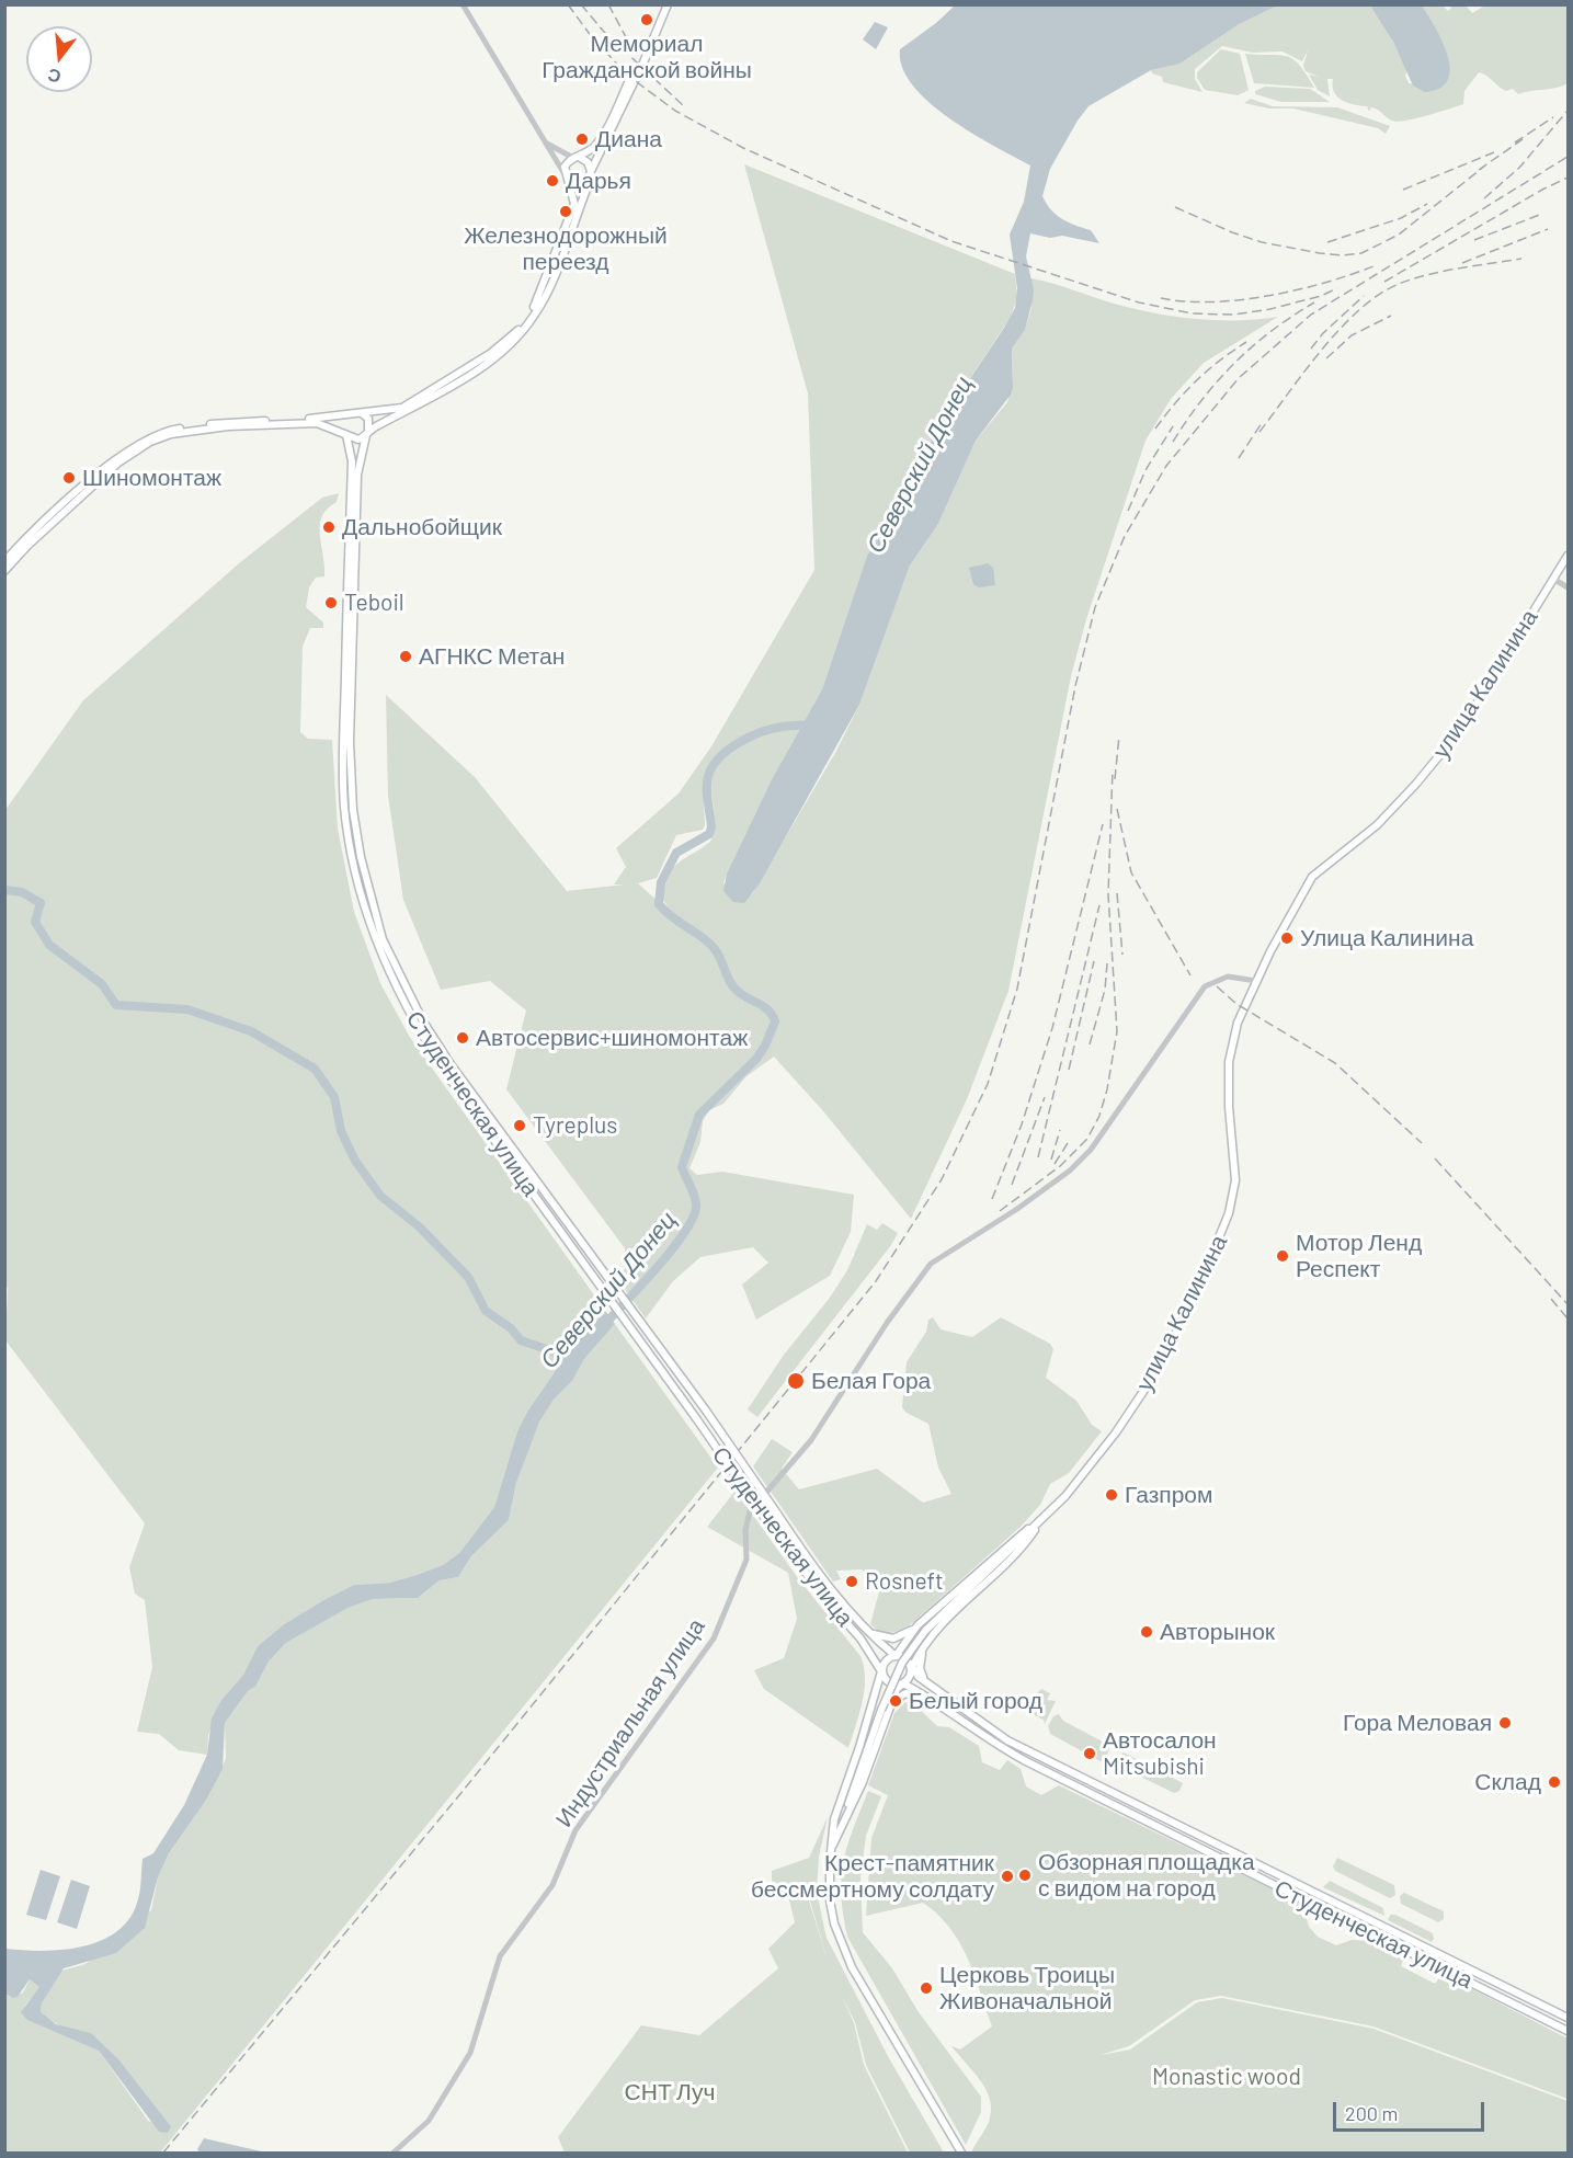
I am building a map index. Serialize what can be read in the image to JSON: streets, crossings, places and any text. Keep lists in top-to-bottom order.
{
  "streets": {
    "main road": ["улица Калинина", "Студенческая улица"],
    "street": ["Индустриальная улица"]
  },
  "crossings": [
    ["улица Калинина", "Индустриальная улица"]
  ],
  "water": ["Северский Донец"],
  "parks": ["Monastic wood", "СНТ Луч"],
  "places": [
    "Мемориал Гражданской войны",
    "Диана",
    "Дарья",
    "Железнодорожный переезд",
    "Шиномонтаж",
    "Дальнобойщик",
    "Teboil",
    "АГНКС Метан",
    "Улица Калинина",
    "Автосервис+шиномонтаж",
    "Tyreplus",
    "Мотор Ленд Респект",
    "Белая Гора",
    "Газпром",
    "Rosneft",
    "Авторынок",
    "Белый город",
    "Гора Меловая",
    "Автосалон Mitsubishi",
    "Склад",
    "Обзорная площадка с видом на город",
    "Крест-памятник бессмертному солдату",
    "Церковь Троицы Живоначальной"
  ],
  "scale_bar": "200 m",
  "north": "bottom"
}
